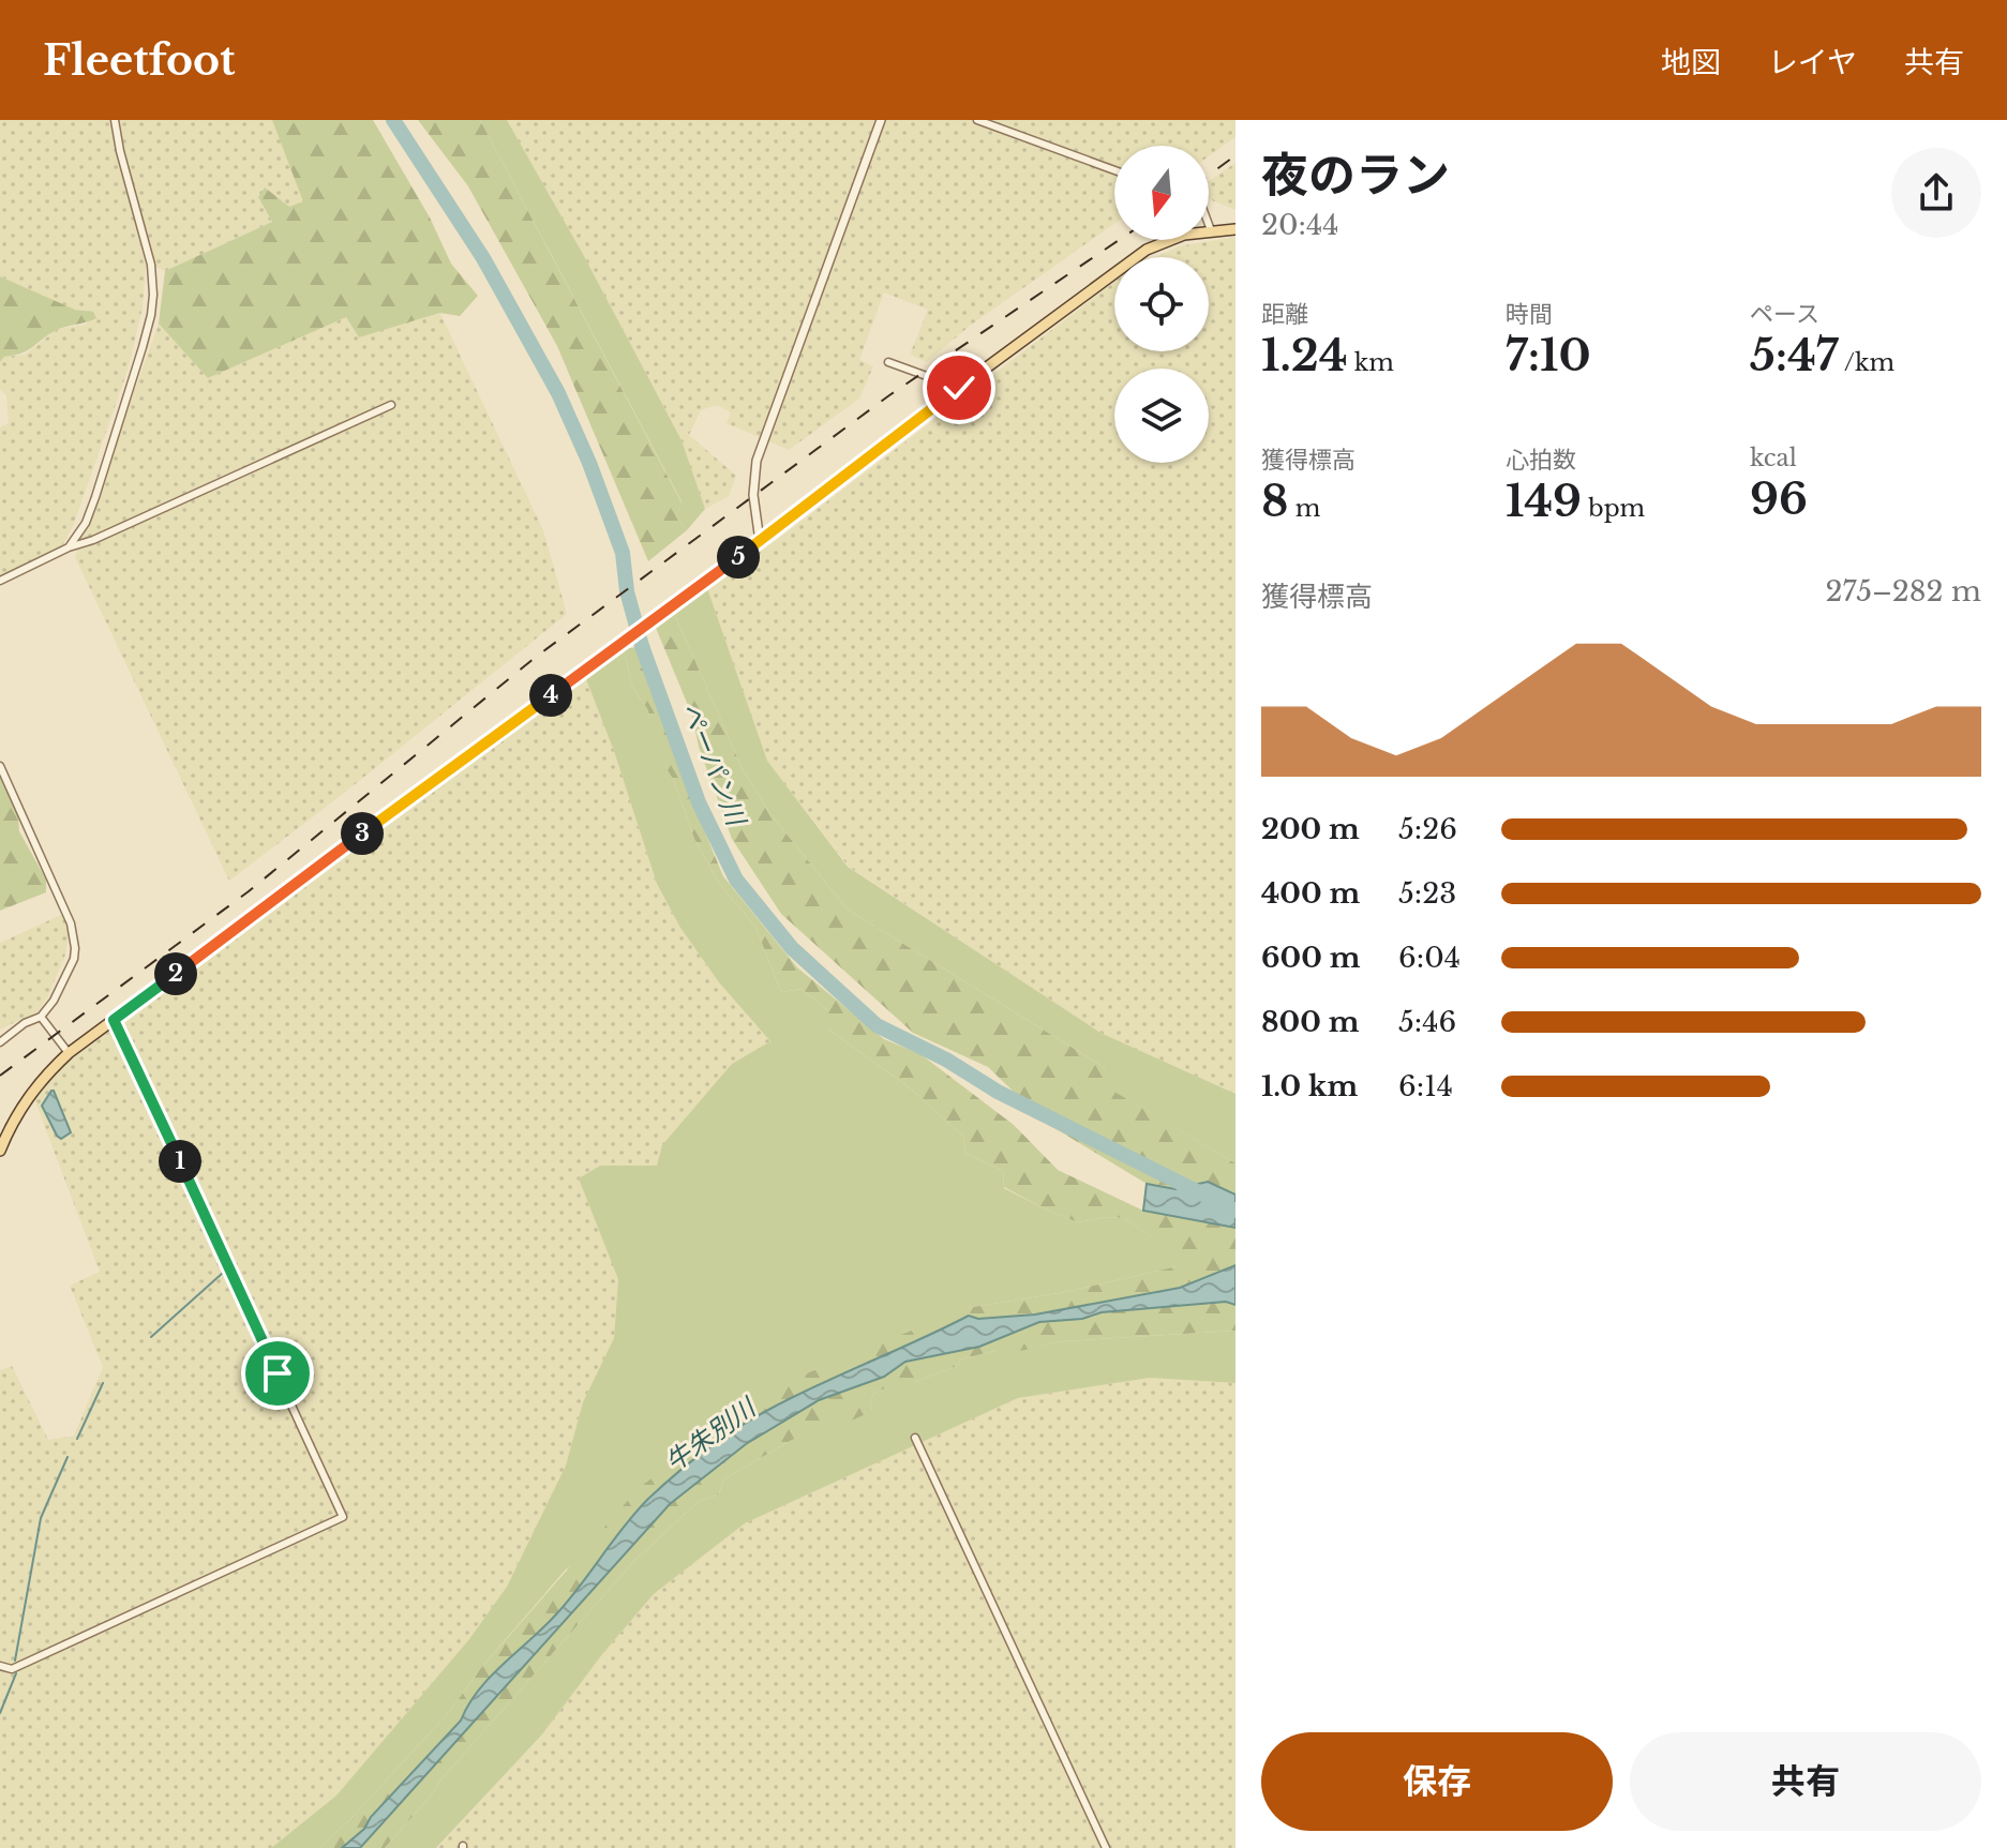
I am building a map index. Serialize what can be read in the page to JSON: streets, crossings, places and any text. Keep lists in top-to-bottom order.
{
  "water": ["ペーパン川", "牛朱別川"],
  "north": "bottom",
  "page": {
    "header": "Fleetfoot",
    "nav": ["地図", "レイヤ", "共有"],
    "heading": ["夜のラン", "20:44"],
    "stats": [
      ["距離", "1.24 km"],
      ["時間", "7:10"],
      ["ペース", "5:47 /km"],
      ["獲得標高", "8 m"],
      ["心拍数", "149 bpm"],
      ["kcal", "96"]
    ],
    "pins": [
      "5",
      "4",
      "3",
      "2",
      "1"
    ],
    "chart": ["獲得標高", "275–282 m"],
    "list": [
      {
        "name": "200 m",
        "note": "5:26"
      },
      {
        "name": "400 m",
        "note": "5:23"
      },
      {
        "name": "600 m",
        "note": "6:04"
      },
      {
        "name": "800 m",
        "note": "5:46"
      },
      {
        "name": "1.0 km",
        "note": "6:14"
      }
    ],
    "buttons": ["保存", "共有"]
  }
}
